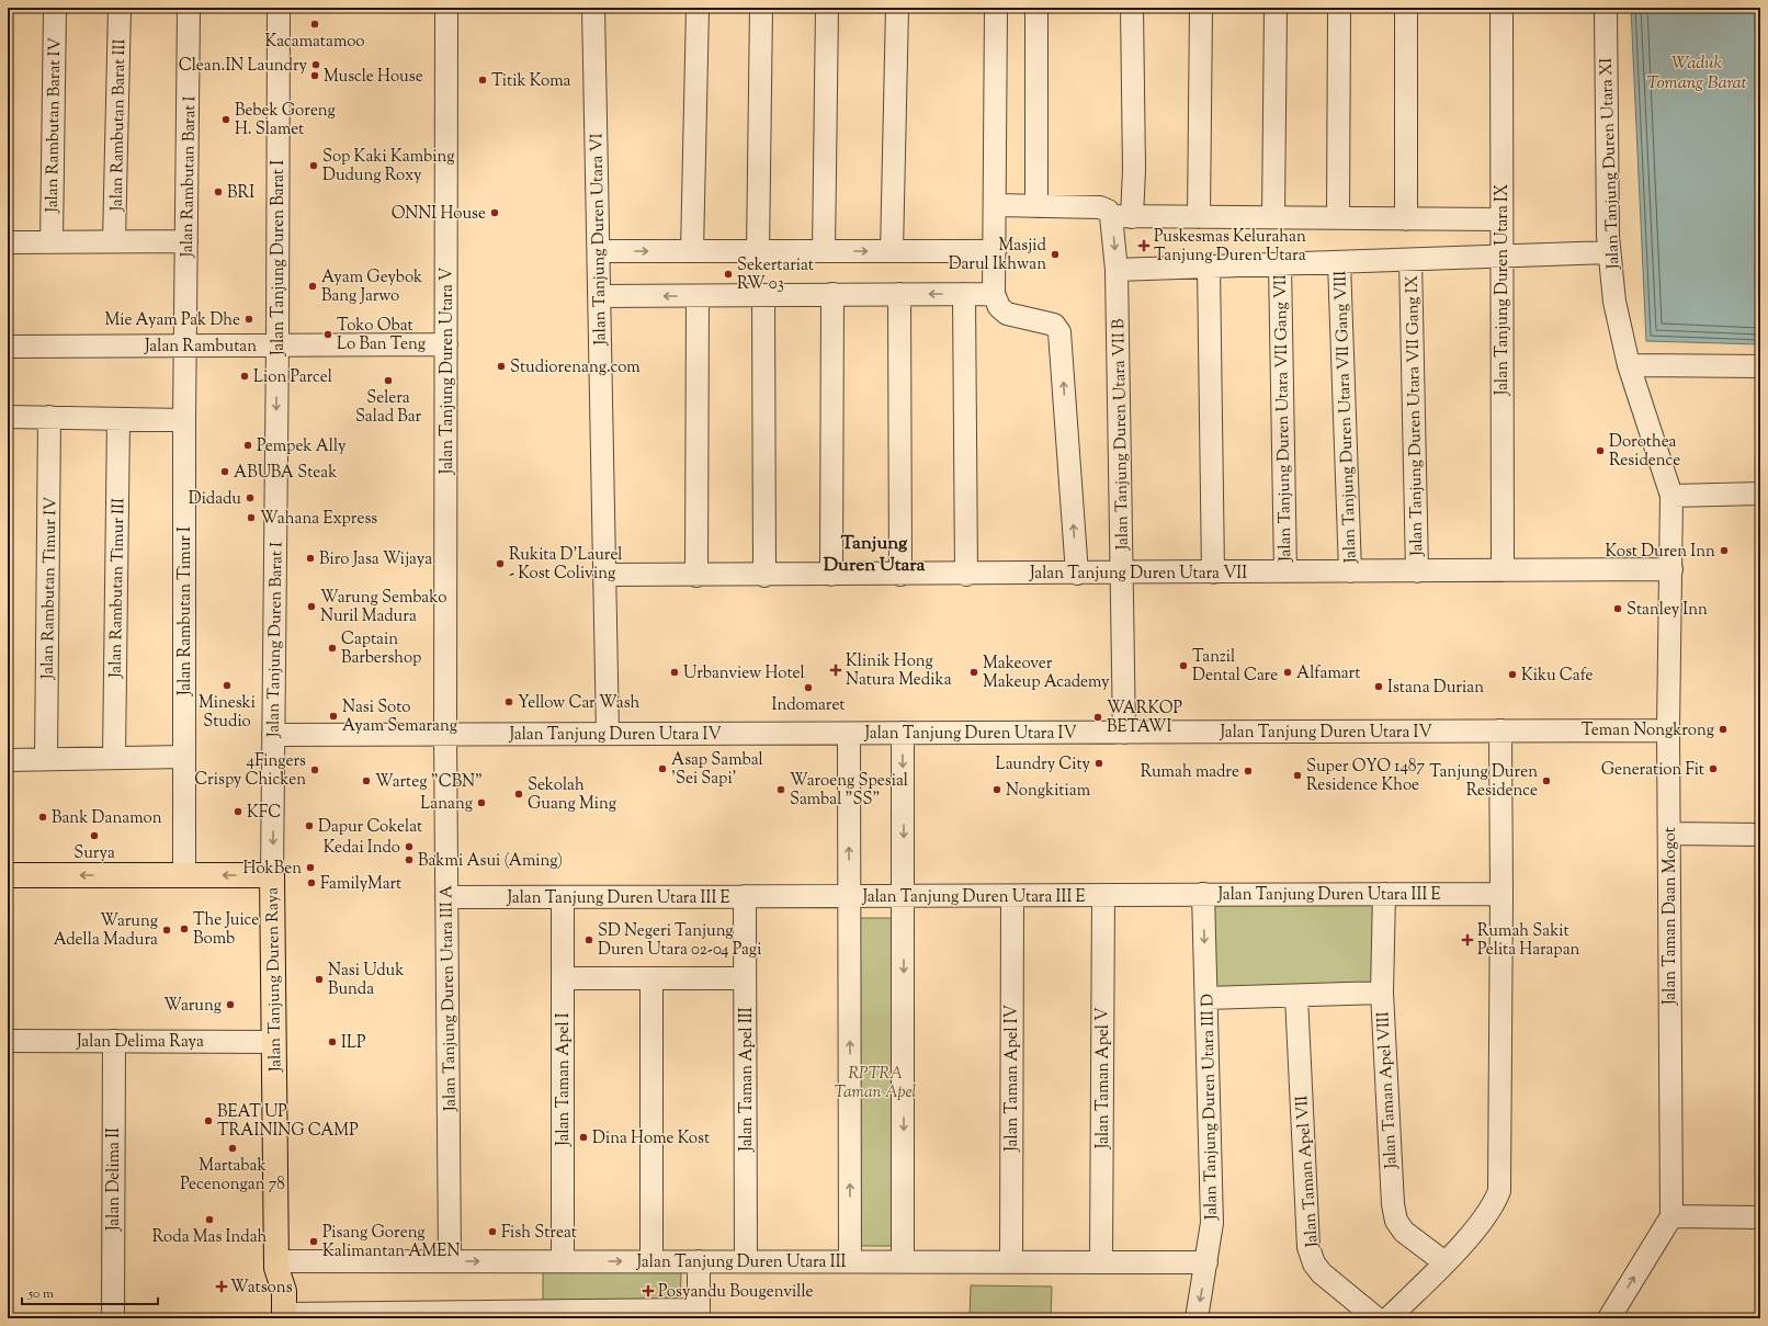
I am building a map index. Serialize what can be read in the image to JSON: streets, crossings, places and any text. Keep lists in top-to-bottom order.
{
  "streets": {
    "main road": ["Jalan Tanjung Duren Raya"],
    "street": [
      "Jalan Rambutan Barat IV",
      "Jalan Rambutan Barat III",
      "Jalan Tanjung Duren Utara XI",
      "Jalan Rambutan Barat I",
      "Jalan Tanjung Duren Utara VI",
      "Jalan Tanjung Duren Barat I",
      "Jalan Tanjung Duren Utara IX",
      "Jalan Rambutan",
      "Jalan Tanjung Duren Utara V",
      "Jalan Tanjung Duren Utara VII Gang IX",
      "Jalan Tanjung Duren Utara VII Gang VIII",
      "Jalan Tanjung Duren Utara VII Gang VII",
      "Jalan Tanjung Duren Utara VII B",
      "Jalan Tanjung Duren Utara VII",
      "Jalan Rambutan Timur IV",
      "Jalan Rambutan Timur III",
      "Jalan Rambutan Timur I",
      "Jalan Tanjung Duren Utara IV",
      "Jalan Tanjung Duren Utara III E",
      "Jalan Taman Daan Mogot",
      "Jalan Tanjung Duren Utara III A",
      "Jalan Delima Raya",
      "Jalan Taman Apel IV",
      "Jalan Taman Apel V",
      "Jalan Taman Apel I",
      "Jalan Taman Apel III",
      "Jalan Taman Apel VIII",
      "Jalan Tanjung Duren Utara III D",
      "Jalan Taman Apel VII",
      "Jalan Delima II",
      "Jalan Tanjung Duren Utara III"
    ]
  },
  "crossings": [
    ["Jalan Tanjung Duren Utara XI", "Jalan Taman Daan Mogot"],
    ["Jalan Rambutan Barat I", "Jalan Rambutan"],
    ["Jalan Rambutan Barat I", "Jalan Rambutan Timur I"],
    ["Jalan Tanjung Duren Utara VI", "Jalan Tanjung Duren Utara VII"],
    ["Jalan Tanjung Duren Utara VI", "Jalan Tanjung Duren Utara IV"],
    ["Jalan Tanjung Duren Barat I", "Jalan Rambutan"],
    ["Jalan Tanjung Duren Barat I", "Jalan Tanjung Duren Utara IV"],
    ["Jalan Tanjung Duren Barat I", "Jalan Tanjung Duren Raya"],
    ["Jalan Tanjung Duren Utara IX", "Jalan Tanjung Duren Utara VII"],
    ["Jalan Rambutan", "Jalan Tanjung Duren Utara V"],
    ["Jalan Rambutan", "Jalan Rambutan Timur I"],
    ["Jalan Tanjung Duren Utara V", "Jalan Tanjung Duren Utara IV"],
    ["Jalan Tanjung Duren Utara V", "Jalan Tanjung Duren Utara III A"],
    ["Jalan Tanjung Duren Utara VII Gang IX", "Jalan Tanjung Duren Utara VII"],
    ["Jalan Tanjung Duren Utara VII Gang VIII", "Jalan Tanjung Duren Utara VII"],
    ["Jalan Tanjung Duren Utara VII Gang VII", "Jalan Tanjung Duren Utara VII"],
    ["Jalan Tanjung Duren Utara VII B", "Jalan Tanjung Duren Utara VII"],
    ["Jalan Tanjung Duren Utara VII B", "Jalan Tanjung Duren Utara IV"],
    ["Jalan Tanjung Duren Utara VII", "Jalan Taman Daan Mogot"],
    ["Jalan Rambutan Timur I", "Jalan Tanjung Duren Raya"],
    ["Jalan Tanjung Duren Utara IV", "Jalan Taman Daan Mogot"],
    ["Jalan Tanjung Duren Utara IV", "Jalan Tanjung Duren Utara III A"],
    ["Jalan Tanjung Duren Utara III E", "Jalan Tanjung Duren Utara III A"],
    ["Jalan Tanjung Duren Utara III E", "Jalan Taman Apel IV"],
    ["Jalan Tanjung Duren Utara III E", "Jalan Taman Apel V"],
    ["Jalan Tanjung Duren Utara III E", "Jalan Taman Apel I"],
    ["Jalan Tanjung Duren Utara III E", "Jalan Taman Apel III"],
    ["Jalan Tanjung Duren Utara III E", "Jalan Taman Apel VIII"],
    ["Jalan Tanjung Duren Utara III E", "Jalan Tanjung Duren Utara III D"],
    ["Jalan Tanjung Duren Raya", "Jalan Delima Raya"],
    ["Jalan Tanjung Duren Raya", "Jalan Tanjung Duren Utara III"],
    ["Jalan Tanjung Duren Utara III A", "Jalan Tanjung Duren Utara III"],
    ["Jalan Delima Raya", "Jalan Delima II"],
    ["Jalan Taman Apel IV", "Jalan Tanjung Duren Utara III"],
    ["Jalan Taman Apel V", "Jalan Tanjung Duren Utara III"],
    ["Jalan Taman Apel I", "Jalan Tanjung Duren Utara III"],
    ["Jalan Taman Apel III", "Jalan Tanjung Duren Utara III"],
    ["Jalan Tanjung Duren Utara III D", "Jalan Tanjung Duren Utara III"]
  ],
  "one_way": ["Jalan Tanjung Duren Barat I", "Jalan Tanjung Duren Raya", "Jalan Tanjung Duren Utara III D"],
  "districts": ["Tanjung Duren Utara"],
  "water": ["Waduk Tomang Barat"],
  "parks": ["RPTRA Taman Apel"],
  "places": {
    "other": [
      "Kacamatamoo",
      "Clean.IN Laundry",
      "Muscle House",
      "Titik Koma",
      "Bebek Goreng H. Slamet",
      "Sop Kaki Kambing Dudung Roxy",
      "BRI",
      "ONNI House",
      "Masjid Darul Ikhwan",
      "Sekertariat RW 03",
      "Ayam Geybok Bang Jarwo",
      "Mie Ayam Pak Dhe",
      "Toko Obat Lo Ban Teng",
      "Studiorenang.com",
      "Lion Parcel",
      "Selera Salad Bar",
      "Pempek Ally",
      "Dorothea Residence",
      "ABUBA Steak",
      "Didadu",
      "Wahana Express",
      "Kost Duren Inn",
      "Biro Jasa Wijaya",
      "Rukita D'Laurel - Kost Coliving",
      "Warung Sembako Nuril Madura",
      "Stanley Inn",
      "Captain Barbershop",
      "Tanzil Dental Care",
      "Urbanview Hotel",
      "Makeover Makeup Academy",
      "Alfamart",
      "Kiku Cafe",
      "Mineski Studio",
      "Istana Durian",
      "Indomaret",
      "Yellow Car Wash",
      "Nasi Soto Ayam Semarang",
      "WARKOP BETAWI",
      "Teman Nongkrong",
      "Laundry City",
      "Asap Sambal 'Sei Sapi'",
      "Generation Fit",
      "4Fingers Crispy Chicken",
      "Rumah madre",
      "Super OYO 1487 Residence Khoe",
      "Warteg \"CBN\"",
      "Tanjung Duren Residence",
      "Waroeng Spesial Sambal \"SS\"",
      "Nongkitiam",
      "Sekolah Guang Ming",
      "Lanang",
      "KFC",
      "Bank Danamon",
      "Dapur Cokelat",
      "Surya",
      "Kedai Indo",
      "Bakmi Asui (Aming)",
      "HokBen",
      "FamilyMart",
      "The Juice Bomb",
      "Warung Adella Madura",
      "SD Negeri Tanjung Duren Utara 02-04 Pagi",
      "Nasi Uduk Bunda",
      "Warung",
      "ILP",
      "BEAT UP TRAINING CAMP",
      "Dina Home Kost",
      "Martabak Pecenongan 78",
      "Roda Mas Indah",
      "Fish Streat",
      "Pisang Goreng Kalimantan AMEN"
    ],
    "health": [
      "Puskesmas Kelurahan Tanjung Duren Utara",
      "Klinik Hong Natura Medika",
      "Rumah Sakit Pelita Harapan",
      "Watsons",
      "Posyandu Bougenville"
    ]
  },
  "scale_bar": "50 m"
}
